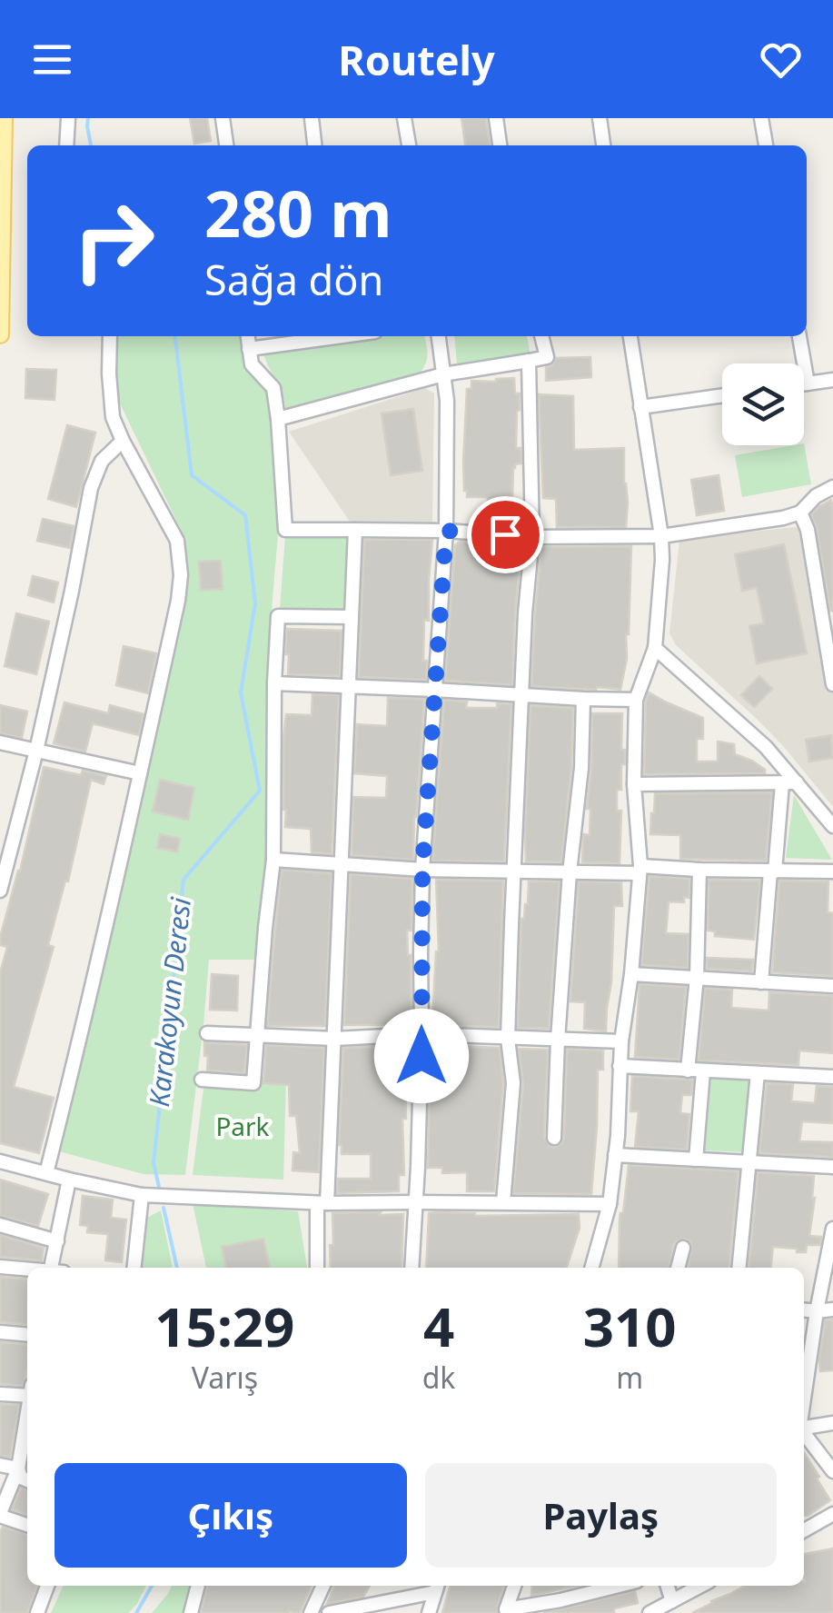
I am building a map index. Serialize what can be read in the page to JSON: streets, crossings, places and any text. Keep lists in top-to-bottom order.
{
  "water": ["Karakoyun Deresi"],
  "parks": ["Park"],
  "page": {
    "header": "Routely",
    "turn": ["280 m", "Sağa dön"],
    "eta": [
      "15:29",
      "Varış",
      "4",
      "dk",
      "310",
      "m"
    ],
    "buttons": ["Çıkış", "Paylaş"]
  }
}
